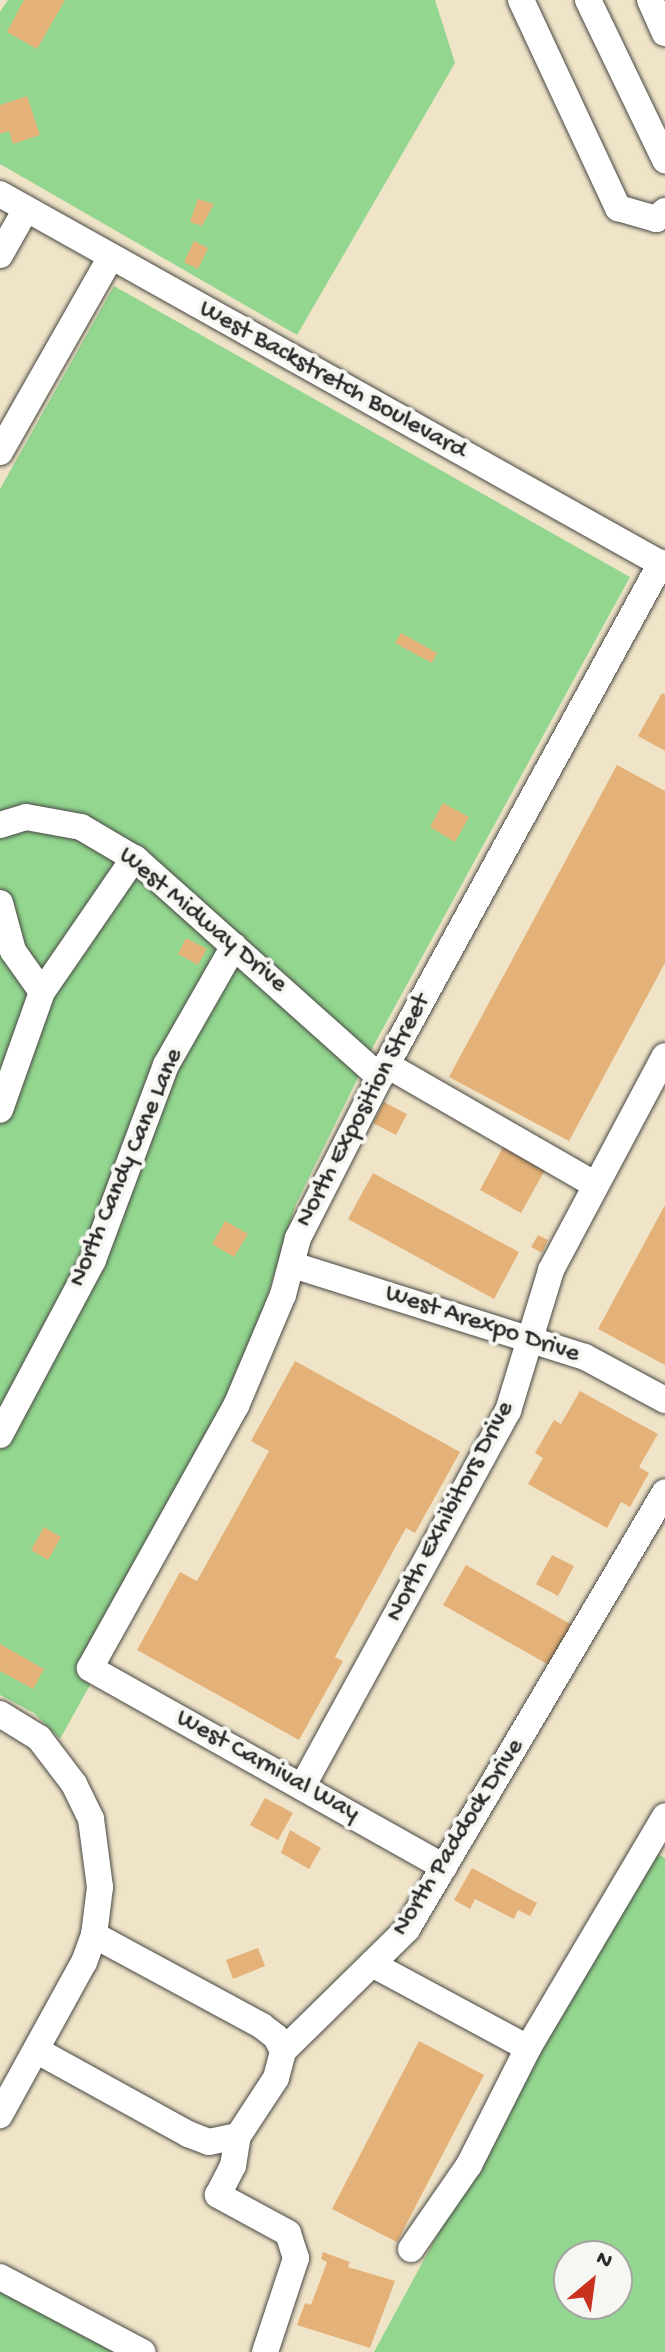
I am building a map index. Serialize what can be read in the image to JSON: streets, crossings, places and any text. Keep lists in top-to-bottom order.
{
  "streets": {
    "street": [
      "West Backstretch Boulevard",
      "West Midway Drive",
      "North Exposition Street",
      "North Candy Cane Lane",
      "West Arexpo Drive",
      "North Exhibitors Drive",
      "West Carnival Way",
      "North Paddock Drive"
    ]
  },
  "crossings": [
    ["West Backstretch Boulevard", "North Exposition Street"],
    ["West Midway Drive", "North Exposition Street"],
    ["West Midway Drive", "North Candy Cane Lane"],
    ["West Midway Drive", "North Exhibitors Drive"],
    ["North Exposition Street", "West Arexpo Drive"],
    ["North Exposition Street", "West Carnival Way"],
    ["West Arexpo Drive", "North Exhibitors Drive"],
    ["North Exhibitors Drive", "West Carnival Way"],
    ["West Carnival Way", "North Paddock Drive"]
  ],
  "north": "top right"
}
